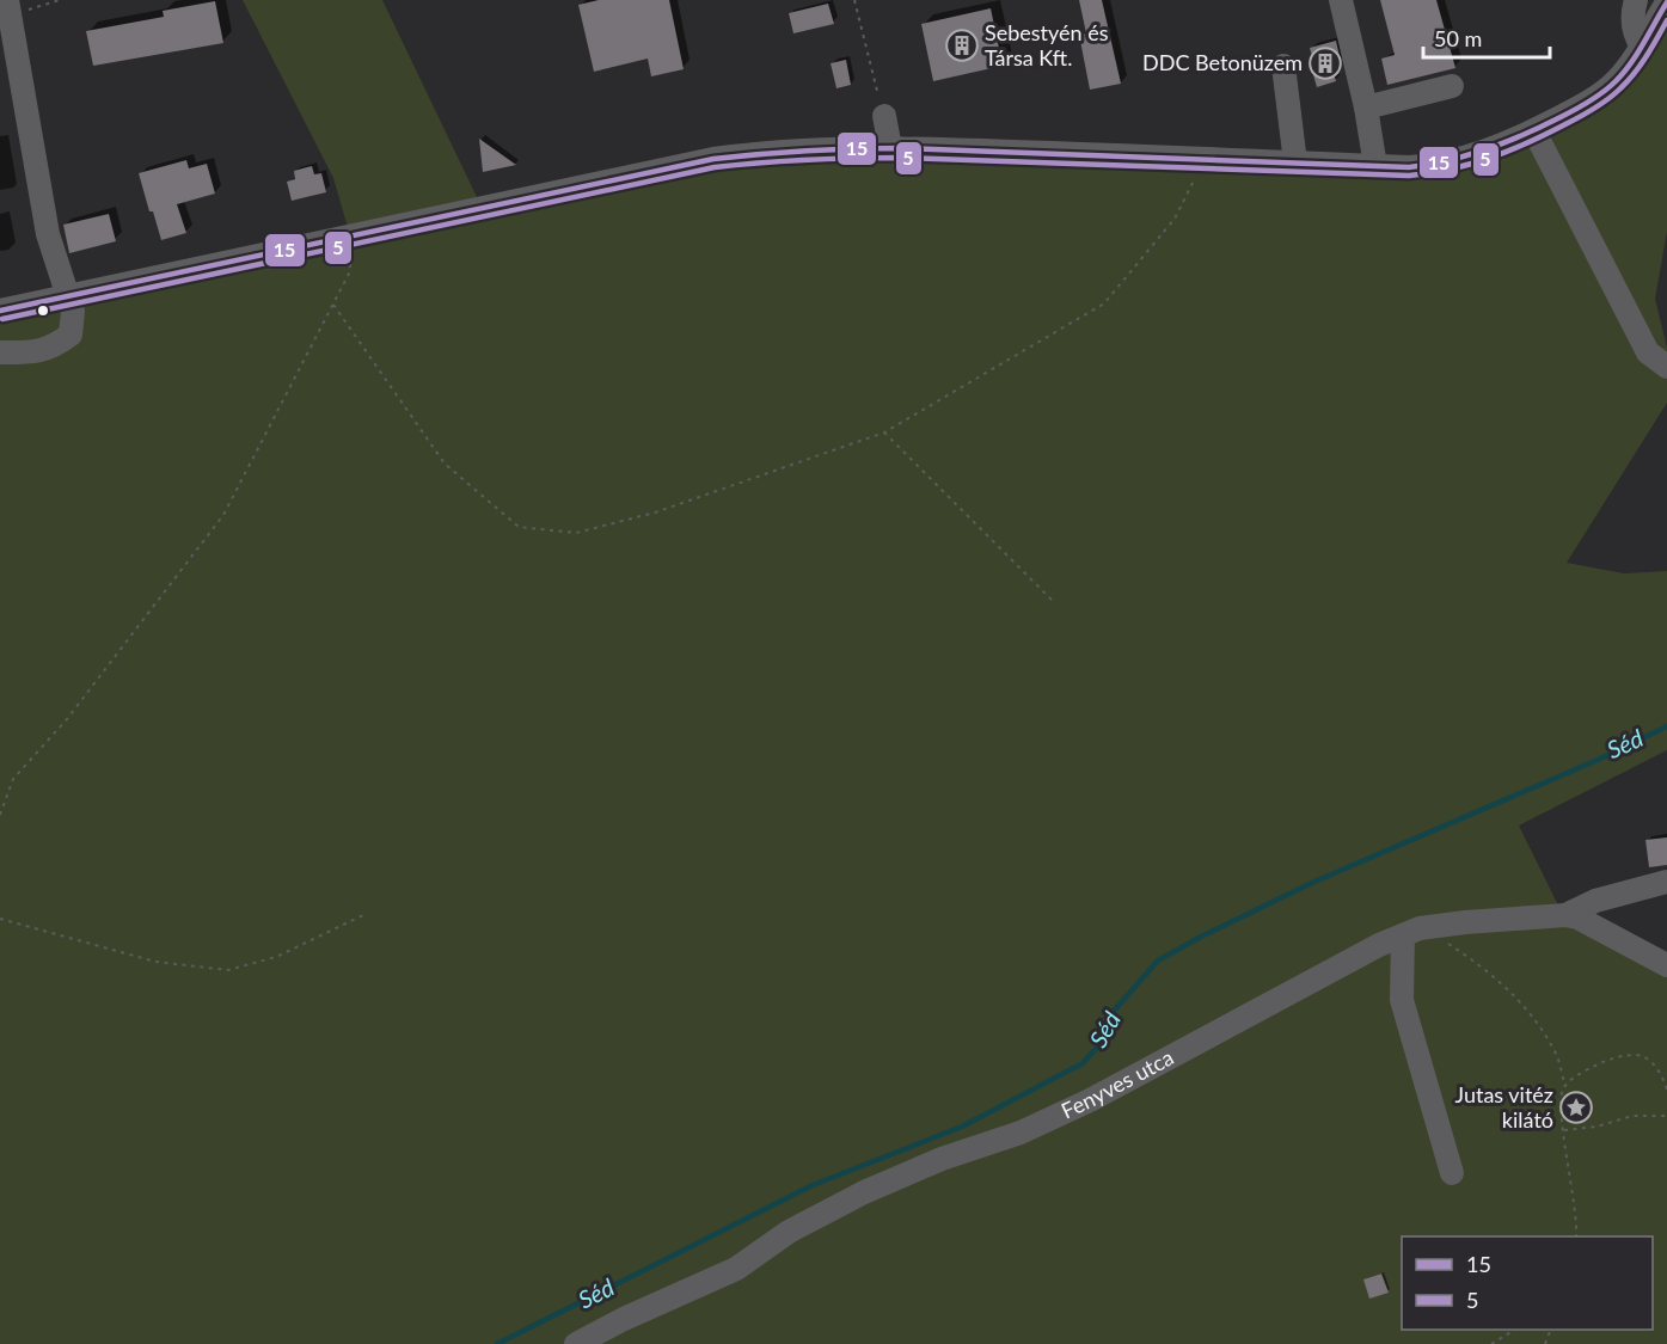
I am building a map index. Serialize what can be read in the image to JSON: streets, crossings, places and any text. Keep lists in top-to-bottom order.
{
  "streets": {
    "street": ["Fenyves utca"]
  },
  "water": ["Séd"],
  "places": {
    "building": ["Sebestyén és Társa Kft.", "DDC Betonüzem"],
    "place": ["Jutas vitéz kilátó"]
  },
  "lines": ["transit line 15", "transit line 5"],
  "legend": ["15", "5"],
  "scale_bar": "50 m"
}
